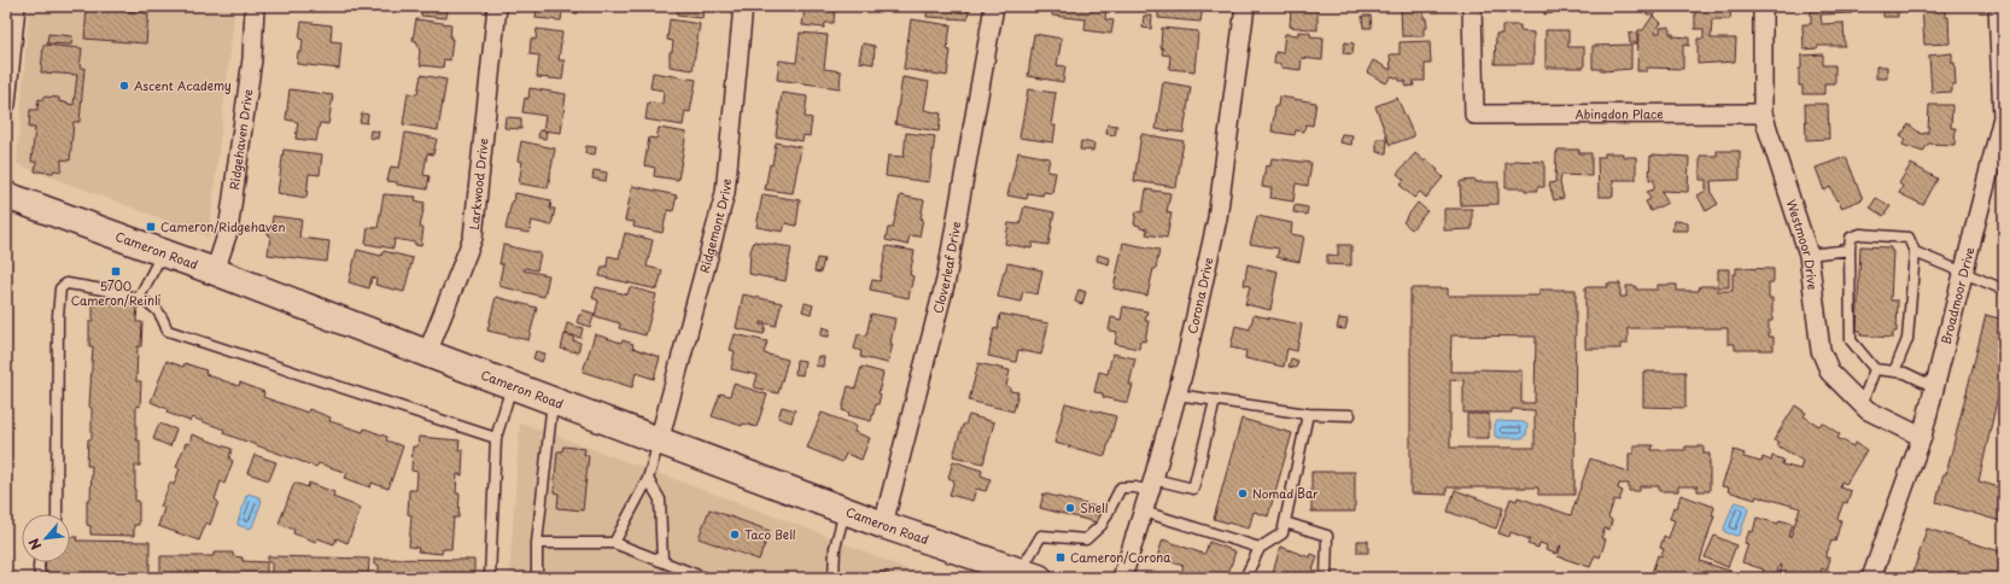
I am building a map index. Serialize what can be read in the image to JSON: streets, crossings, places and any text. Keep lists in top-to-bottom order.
{
  "streets": {
    "main road": ["Cameron Road"],
    "street": [
      "Abingdon Place",
      "Ridgehaven Drive",
      "Larkwood Drive",
      "Ridgemont Drive",
      "Westmoor Drive",
      "Cloverleaf Drive",
      "Corona Drive",
      "Broadmoor Drive"
    ]
  },
  "crossings": [
    ["Abingdon Place", "Westmoor Drive"],
    ["Ridgehaven Drive", "Cameron Road"],
    ["Larkwood Drive", "Cameron Road"],
    ["Ridgemont Drive", "Cameron Road"],
    ["Westmoor Drive", "Broadmoor Drive"],
    ["Cameron Road", "Cloverleaf Drive"]
  ],
  "places": {
    "other": [
      "Ascent Academy",
      "Nomad Bar",
      "Shell",
      "Taco Bell"
    ],
    "transit": ["Cameron/Ridgehaven", "5700 Cameron/Reinli", "Cameron/Corona"]
  },
  "north": "bottom left"
}
